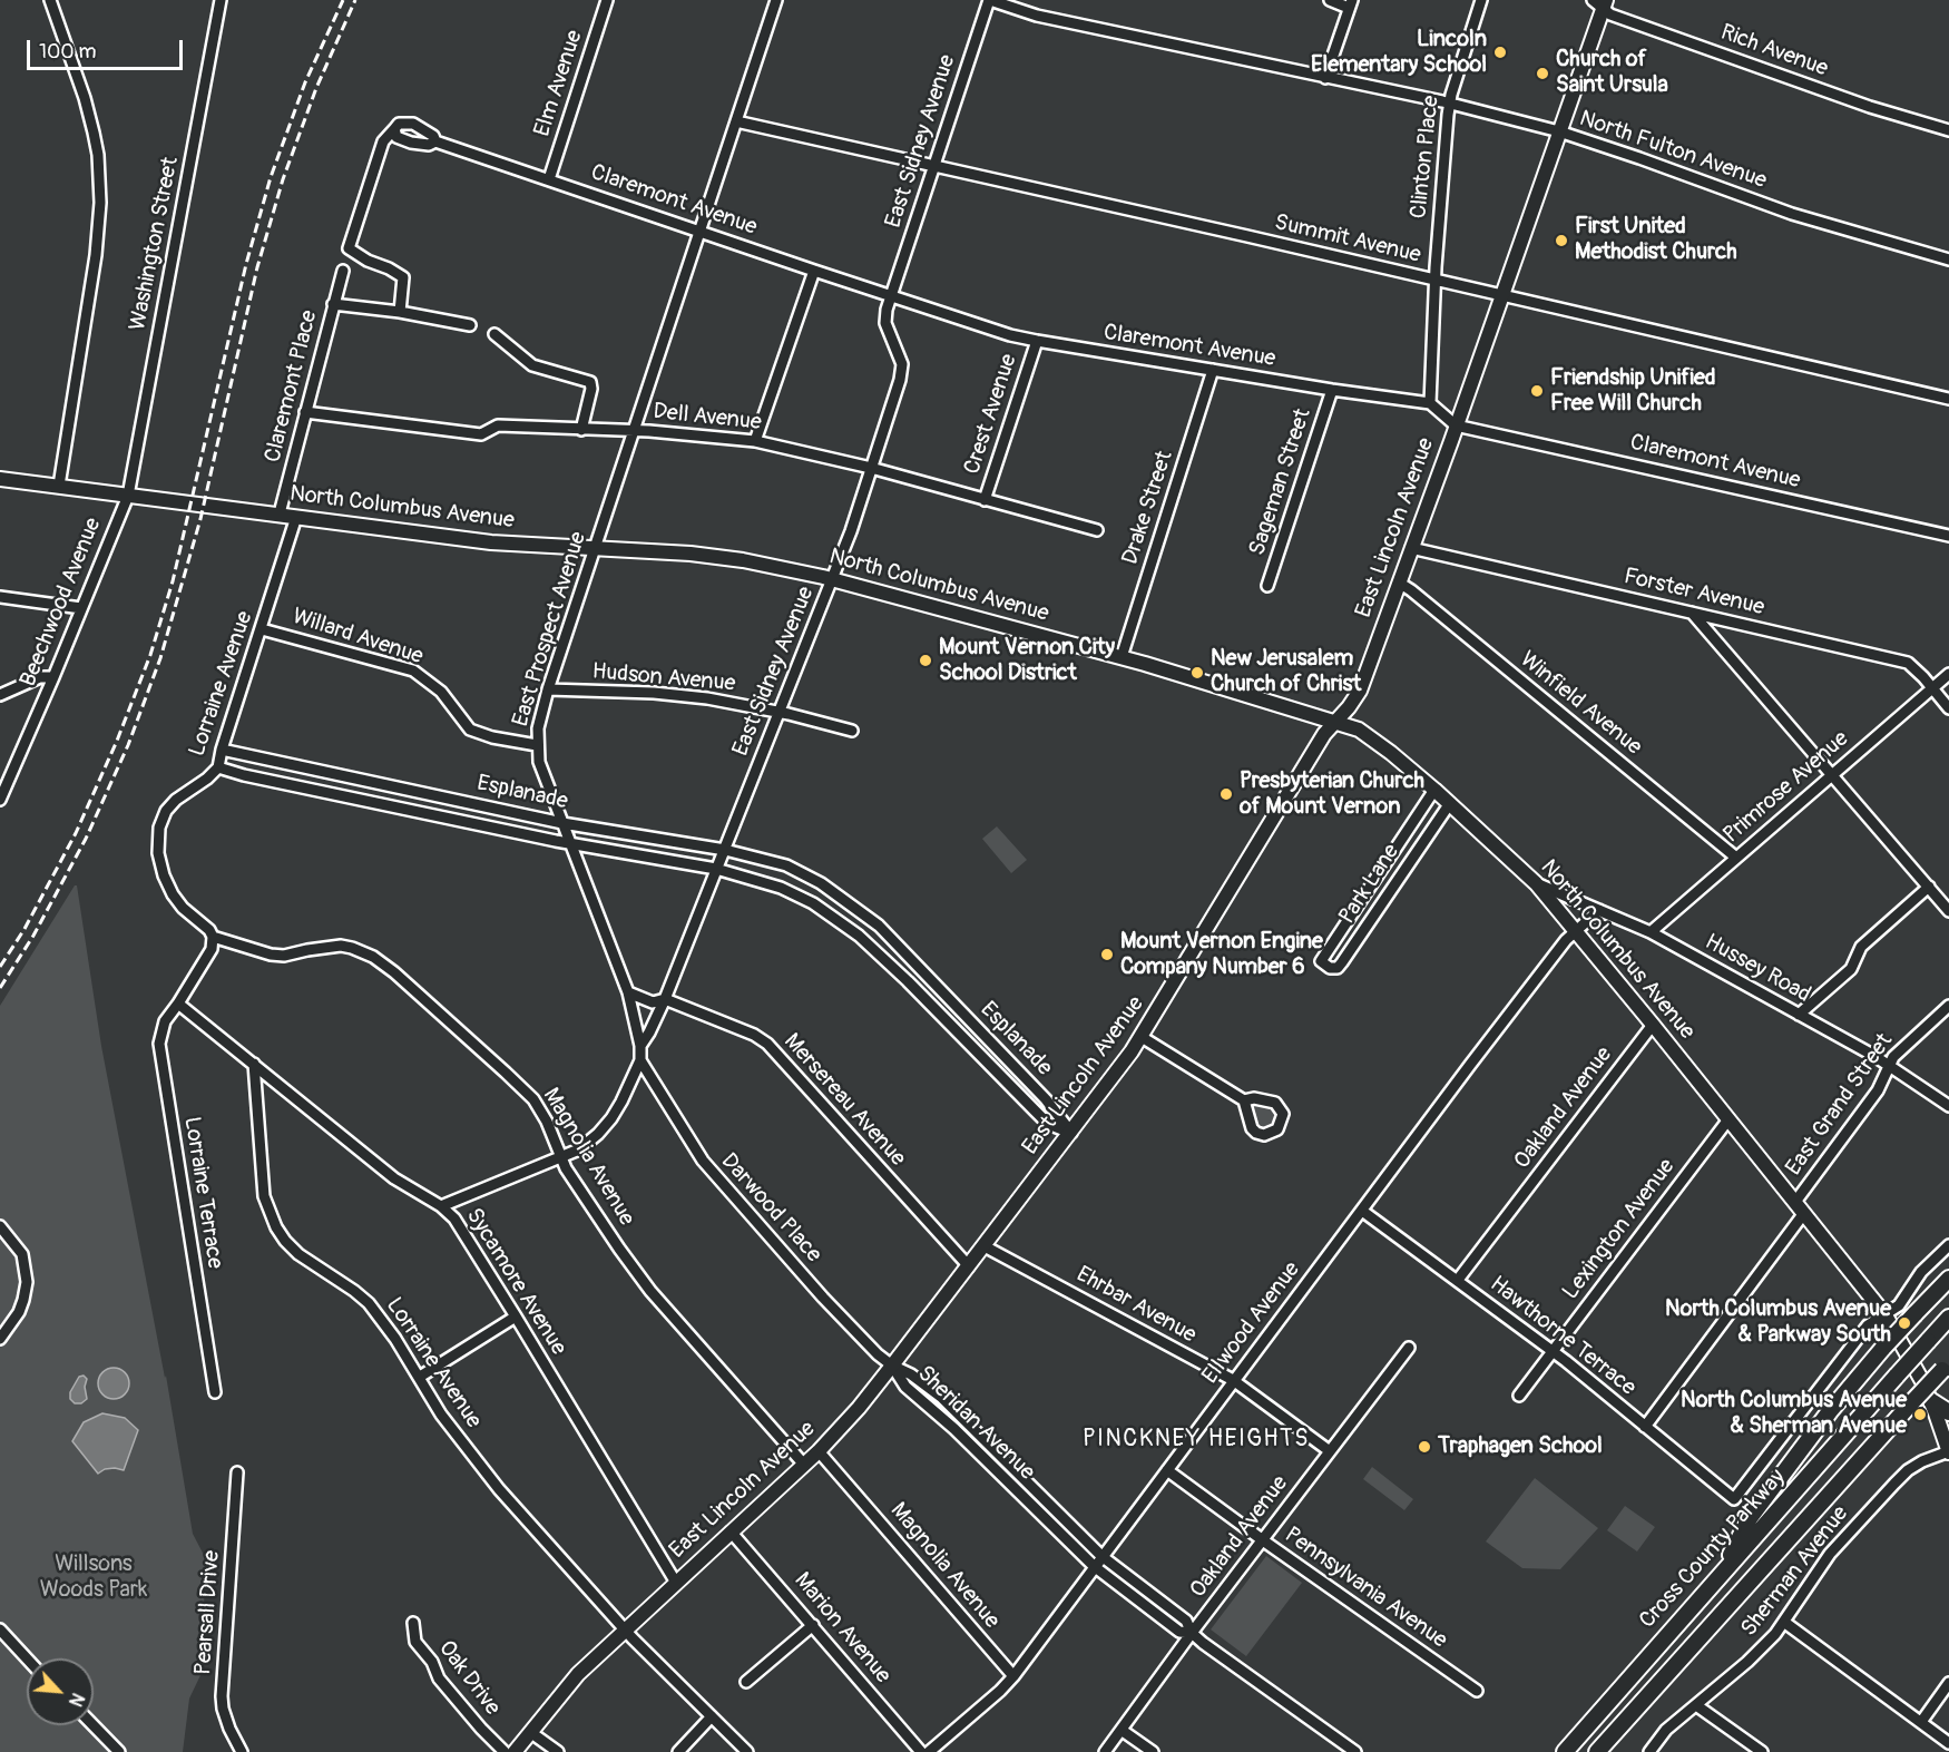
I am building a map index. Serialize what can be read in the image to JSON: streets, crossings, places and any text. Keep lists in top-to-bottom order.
{
  "streets": {
    "highway": ["Cross County Parkway"],
    "main road": ["North Columbus Avenue", "East Lincoln Avenue"],
    "street": [
      "Rich Avenue",
      "Elm Avenue",
      "East Sidney Avenue",
      "North Fulton Avenue",
      "Clinton Place",
      "Claremont Avenue",
      "Summit Avenue",
      "Washington Street",
      "Claremont Place",
      "Crest Avenue",
      "Dell Avenue",
      "Sageman Street",
      "Drake Street",
      "Forster Avenue",
      "Beechwood Avenue",
      "East Prospect Avenue",
      "Willard Avenue",
      "Hudson Avenue",
      "Lorraine Avenue",
      "Winfield Avenue",
      "Primrose Avenue",
      "Esplanade",
      "Park Lane",
      "Hussey Road",
      "Mersereau Avenue",
      "East Grand Street",
      "Oakland Avenue",
      "Magnolia Avenue",
      "Lorraine Terrace",
      "Darwood Place",
      "Lexington Avenue",
      "Sycamore Avenue",
      "Ehrbar Avenue",
      "Ellwood Avenue",
      "Hawthorne Terrace",
      "Sheridan Avenue",
      "Sherman Avenue",
      "Pennsylvania Avenue",
      "Pearsall Drive",
      "Marion Avenue",
      "Oak Drive"
    ]
  },
  "crossings": [
    ["Rich Avenue", "East Lincoln Avenue"],
    ["Elm Avenue", "Claremont Avenue"],
    ["East Sidney Avenue", "North Fulton Avenue"],
    ["East Sidney Avenue", "Claremont Avenue"],
    ["East Sidney Avenue", "Summit Avenue"],
    ["East Sidney Avenue", "Dell Avenue"],
    ["East Sidney Avenue", "North Columbus Avenue"],
    ["East Sidney Avenue", "East Prospect Avenue"],
    ["East Sidney Avenue", "Hudson Avenue"],
    ["East Sidney Avenue", "Esplanade"],
    ["East Sidney Avenue", "Mersereau Avenue"],
    ["North Fulton Avenue", "Clinton Place"],
    ["North Fulton Avenue", "East Lincoln Avenue"],
    ["Clinton Place", "Claremont Avenue"],
    ["Clinton Place", "Summit Avenue"],
    ["Claremont Avenue", "Crest Avenue"],
    ["Claremont Avenue", "Sageman Street"],
    ["Claremont Avenue", "Drake Street"],
    ["Claremont Avenue", "East Lincoln Avenue"],
    ["Claremont Avenue", "East Prospect Avenue"],
    ["Summit Avenue", "East Lincoln Avenue"],
    ["Summit Avenue", "East Prospect Avenue"],
    ["Washington Street", "North Columbus Avenue"],
    ["Washington Street", "Beechwood Avenue"],
    ["Claremont Place", "Dell Avenue"],
    ["Claremont Place", "North Columbus Avenue"],
    ["Crest Avenue", "Dell Avenue"],
    ["Dell Avenue", "East Prospect Avenue"],
    ["North Columbus Avenue", "Drake Street"],
    ["North Columbus Avenue", "East Lincoln Avenue"],
    ["North Columbus Avenue", "Beechwood Avenue"],
    ["North Columbus Avenue", "East Prospect Avenue"],
    ["North Columbus Avenue", "Lorraine Avenue"],
    ["North Columbus Avenue", "Park Lane"],
    ["North Columbus Avenue", "Hussey Road"],
    ["North Columbus Avenue", "East Grand Street"],
    ["North Columbus Avenue", "Oakland Avenue"],
    ["North Columbus Avenue", "Lexington Avenue"],
    ["North Columbus Avenue", "Ellwood Avenue"],
    ["North Columbus Avenue", "Hawthorne Terrace"],
    ["North Columbus Avenue", "Sherman Avenue"],
    ["East Lincoln Avenue", "Forster Avenue"],
    ["East Lincoln Avenue", "Lorraine Avenue"],
    ["East Lincoln Avenue", "Winfield Avenue"],
    ["East Lincoln Avenue", "Esplanade"],
    ["East Lincoln Avenue", "Mersereau Avenue"],
    ["East Lincoln Avenue", "Magnolia Avenue"],
    ["East Lincoln Avenue", "Darwood Place"],
    ["East Lincoln Avenue", "Sycamore Avenue"],
    ["East Lincoln Avenue", "Ehrbar Avenue"],
    ["East Lincoln Avenue", "Sheridan Avenue"],
    ["East Lincoln Avenue", "Marion Avenue"],
    ["Forster Avenue", "Primrose Avenue"],
    ["East Prospect Avenue", "Willard Avenue"],
    ["East Prospect Avenue", "Hudson Avenue"],
    ["East Prospect Avenue", "Esplanade"],
    ["East Prospect Avenue", "Mersereau Avenue"],
    ["East Prospect Avenue", "Magnolia Avenue"],
    ["East Prospect Avenue", "Darwood Place"],
    ["East Prospect Avenue", "Sycamore Avenue"],
    ["Willard Avenue", "Lorraine Avenue"],
    ["Lorraine Avenue", "Esplanade"],
    ["Lorraine Avenue", "Magnolia Avenue"],
    ["Lorraine Avenue", "Sycamore Avenue"],
    ["Winfield Avenue", "Primrose Avenue"],
    ["Primrose Avenue", "Hussey Road"],
    ["Hussey Road", "East Grand Street"],
    ["Hussey Road", "Ellwood Avenue"],
    ["East Grand Street", "Hawthorne Terrace"],
    ["Oakland Avenue", "Ehrbar Avenue"],
    ["Oakland Avenue", "Hawthorne Terrace"],
    ["Oakland Avenue", "Sheridan Avenue"],
    ["Oakland Avenue", "Pennsylvania Avenue"],
    ["Magnolia Avenue", "Ellwood Avenue"],
    ["Darwood Place", "Sheridan Avenue"],
    ["Lexington Avenue", "Hawthorne Terrace"],
    ["Ehrbar Avenue", "Ellwood Avenue"],
    ["Ellwood Avenue", "Hawthorne Terrace"],
    ["Ellwood Avenue", "Sheridan Avenue"],
    ["Ellwood Avenue", "Pennsylvania Avenue"]
  ],
  "districts": ["PINCKNEY HEIGHTS"],
  "parks": ["Willsons Woods Park"],
  "places": [
    "Lincoln Elementary School",
    "Church of Saint Ursula",
    "First United Methodist Church",
    "Friendship Unified Free Will Church",
    "Mount Vernon City School District",
    "New Jerusalem Church of Christ",
    "Presbyterian Church of Mount Vernon",
    "Mount Vernon Engine Company Number 6",
    "North Columbus Avenue & Parkway South",
    "North Columbus Avenue & Sherman Avenue",
    "Traphagen School"
  ],
  "scale_bar": "100 m",
  "north": "bottom right"
}
